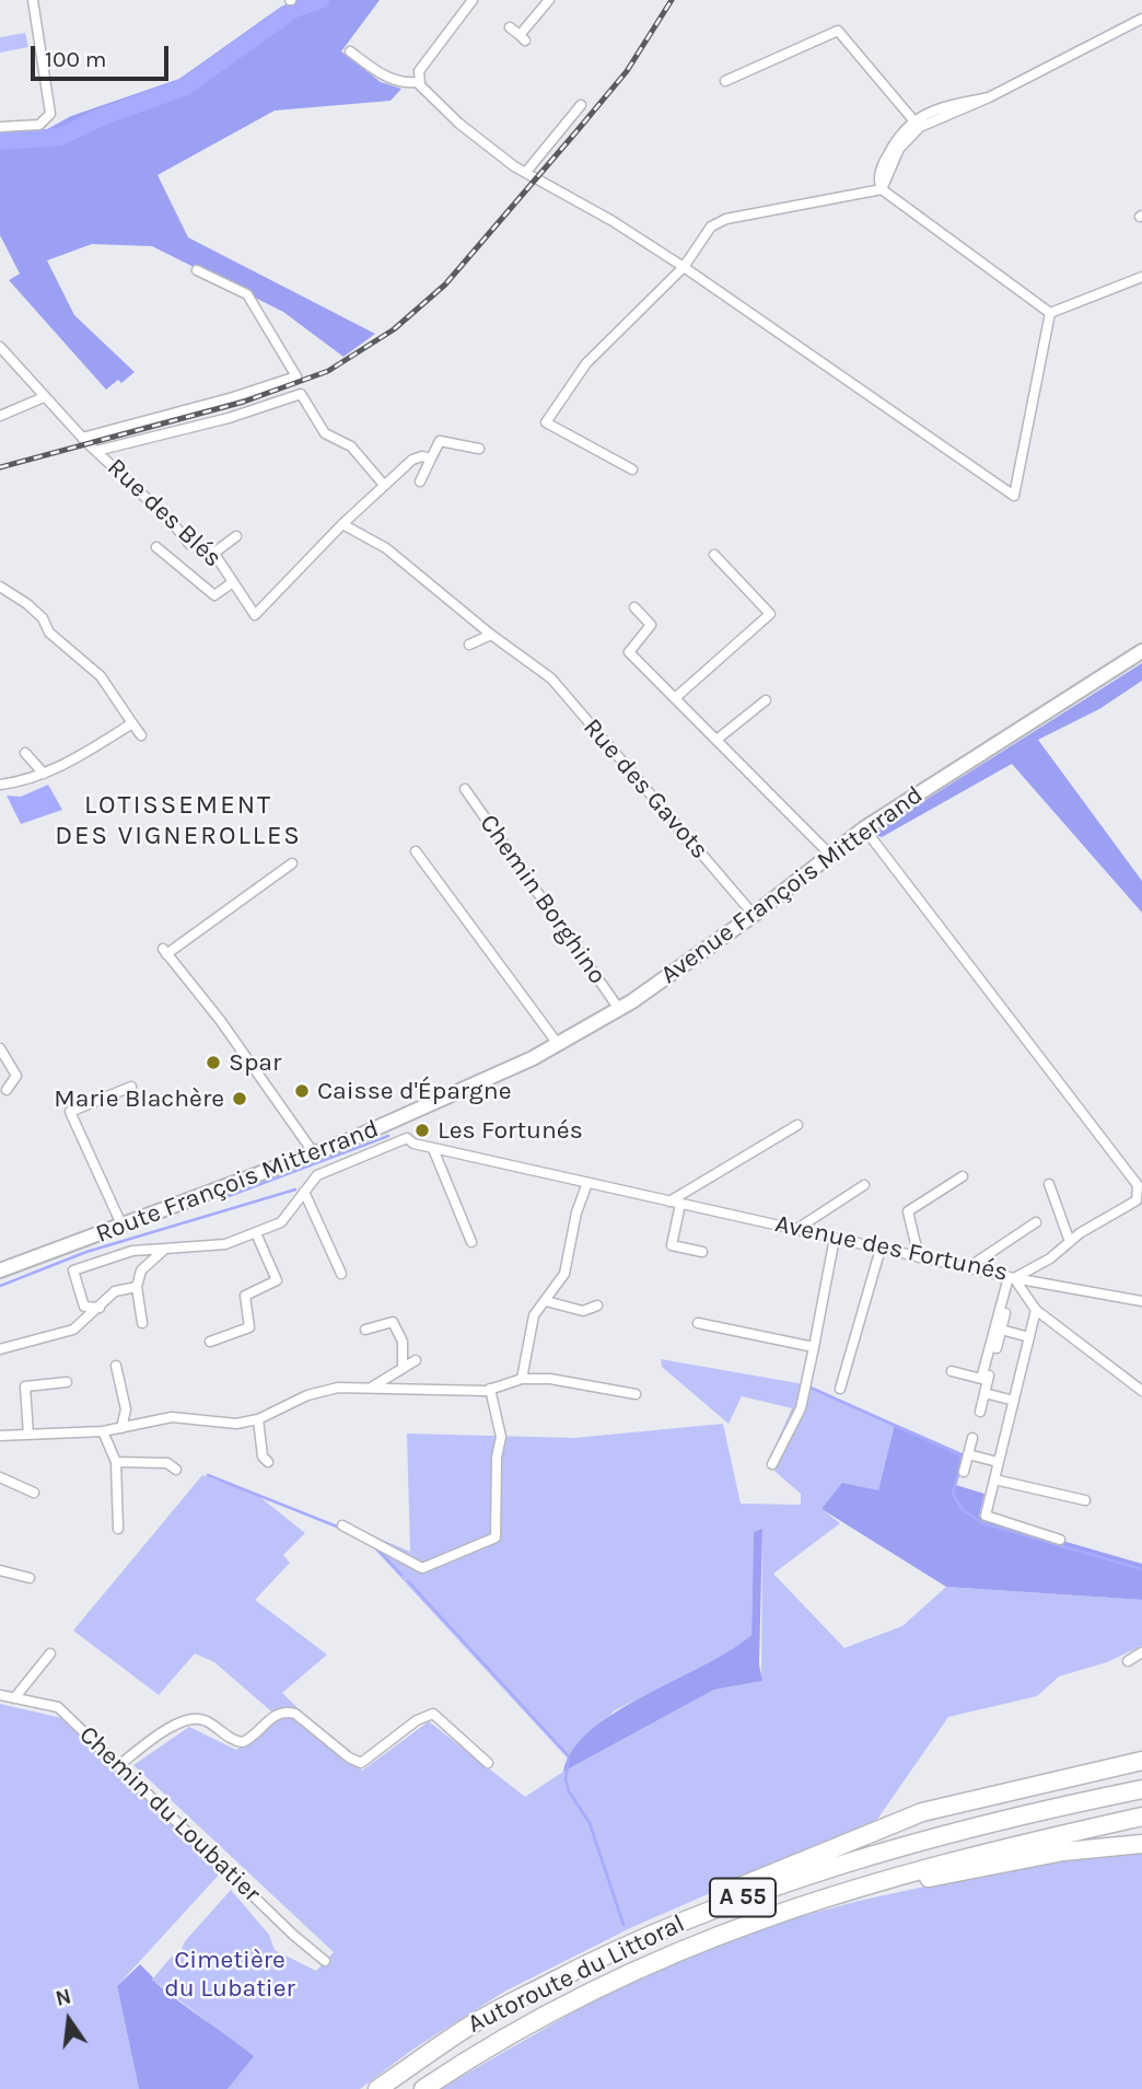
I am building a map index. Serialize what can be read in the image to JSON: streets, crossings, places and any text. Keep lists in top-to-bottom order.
{
  "streets": {
    "highway": ["A 55", "Autoroute du Littoral"],
    "main road": ["Avenue François Mitterrand", "Route François Mitterrand"],
    "street": [
      "Rue des Blés",
      "Rue des Gavots",
      "Chemin Borghino",
      "Avenue des Fortunés",
      "Chemin du Loubatier"
    ]
  },
  "crossings": [
    ["Rue des Blés", "Rue des Gavots"],
    ["Rue des Gavots", "Avenue François Mitterrand"],
    ["Avenue François Mitterrand", "Chemin Borghino"],
    ["Avenue François Mitterrand", "Route François Mitterrand"],
    ["Avenue François Mitterrand", "Avenue des Fortunés"]
  ],
  "districts": ["LOTISSEMENT DES VIGNEROLLES"],
  "parks": ["Cimetière du Lubatier"],
  "places": [
    "Spar",
    "Caisse d'Épargne",
    "Marie Blachère",
    "Les Fortunés"
  ],
  "scale_bar": "100 m",
  "north": "top"
}
